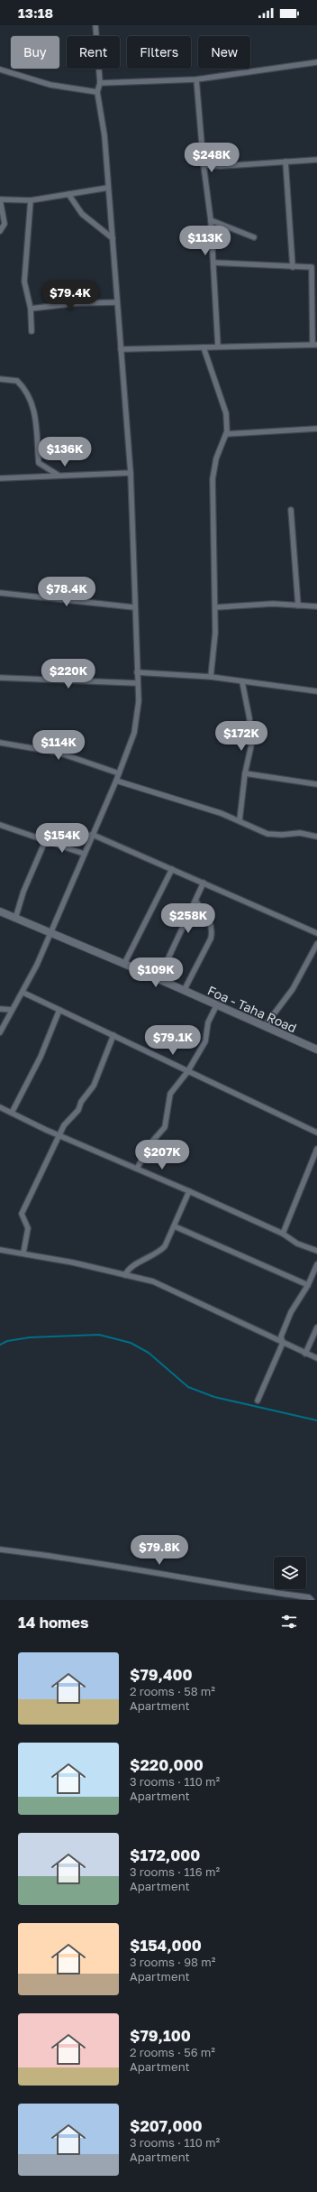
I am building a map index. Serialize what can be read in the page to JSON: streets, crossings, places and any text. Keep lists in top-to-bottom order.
{
  "streets": {
    "street": ["Foa - Taha Road"]
  },
  "page": {
    "status": "13:18",
    "chip": [
      "Buy",
      "Rent",
      "Filters",
      "New"
    ],
    "price": [
      "$248K",
      "$113K",
      "$79.4K",
      "$136K",
      "$78.4K",
      "$220K",
      "$172K",
      "$114K",
      "$154K",
      "$258K",
      "$109K",
      "$79.1K",
      "$207K",
      "$79.8K"
    ],
    "heading": "14 homes",
    "list": [
      {
        "name": "$79,400",
        "note": "2 rooms · 58 m² · Apartment"
      },
      {
        "name": "$220,000",
        "note": "3 rooms · 110 m² · Apartment"
      },
      {
        "name": "$172,000",
        "note": "3 rooms · 116 m² · Apartment"
      },
      {
        "name": "$154,000",
        "note": "3 rooms · 98 m² · Apartment"
      },
      {
        "name": "$79,100",
        "note": "2 rooms · 56 m² · Apartment"
      },
      {
        "name": "$207,000",
        "note": "3 rooms · 110 m² · Apartment"
      }
    ]
  }
}
